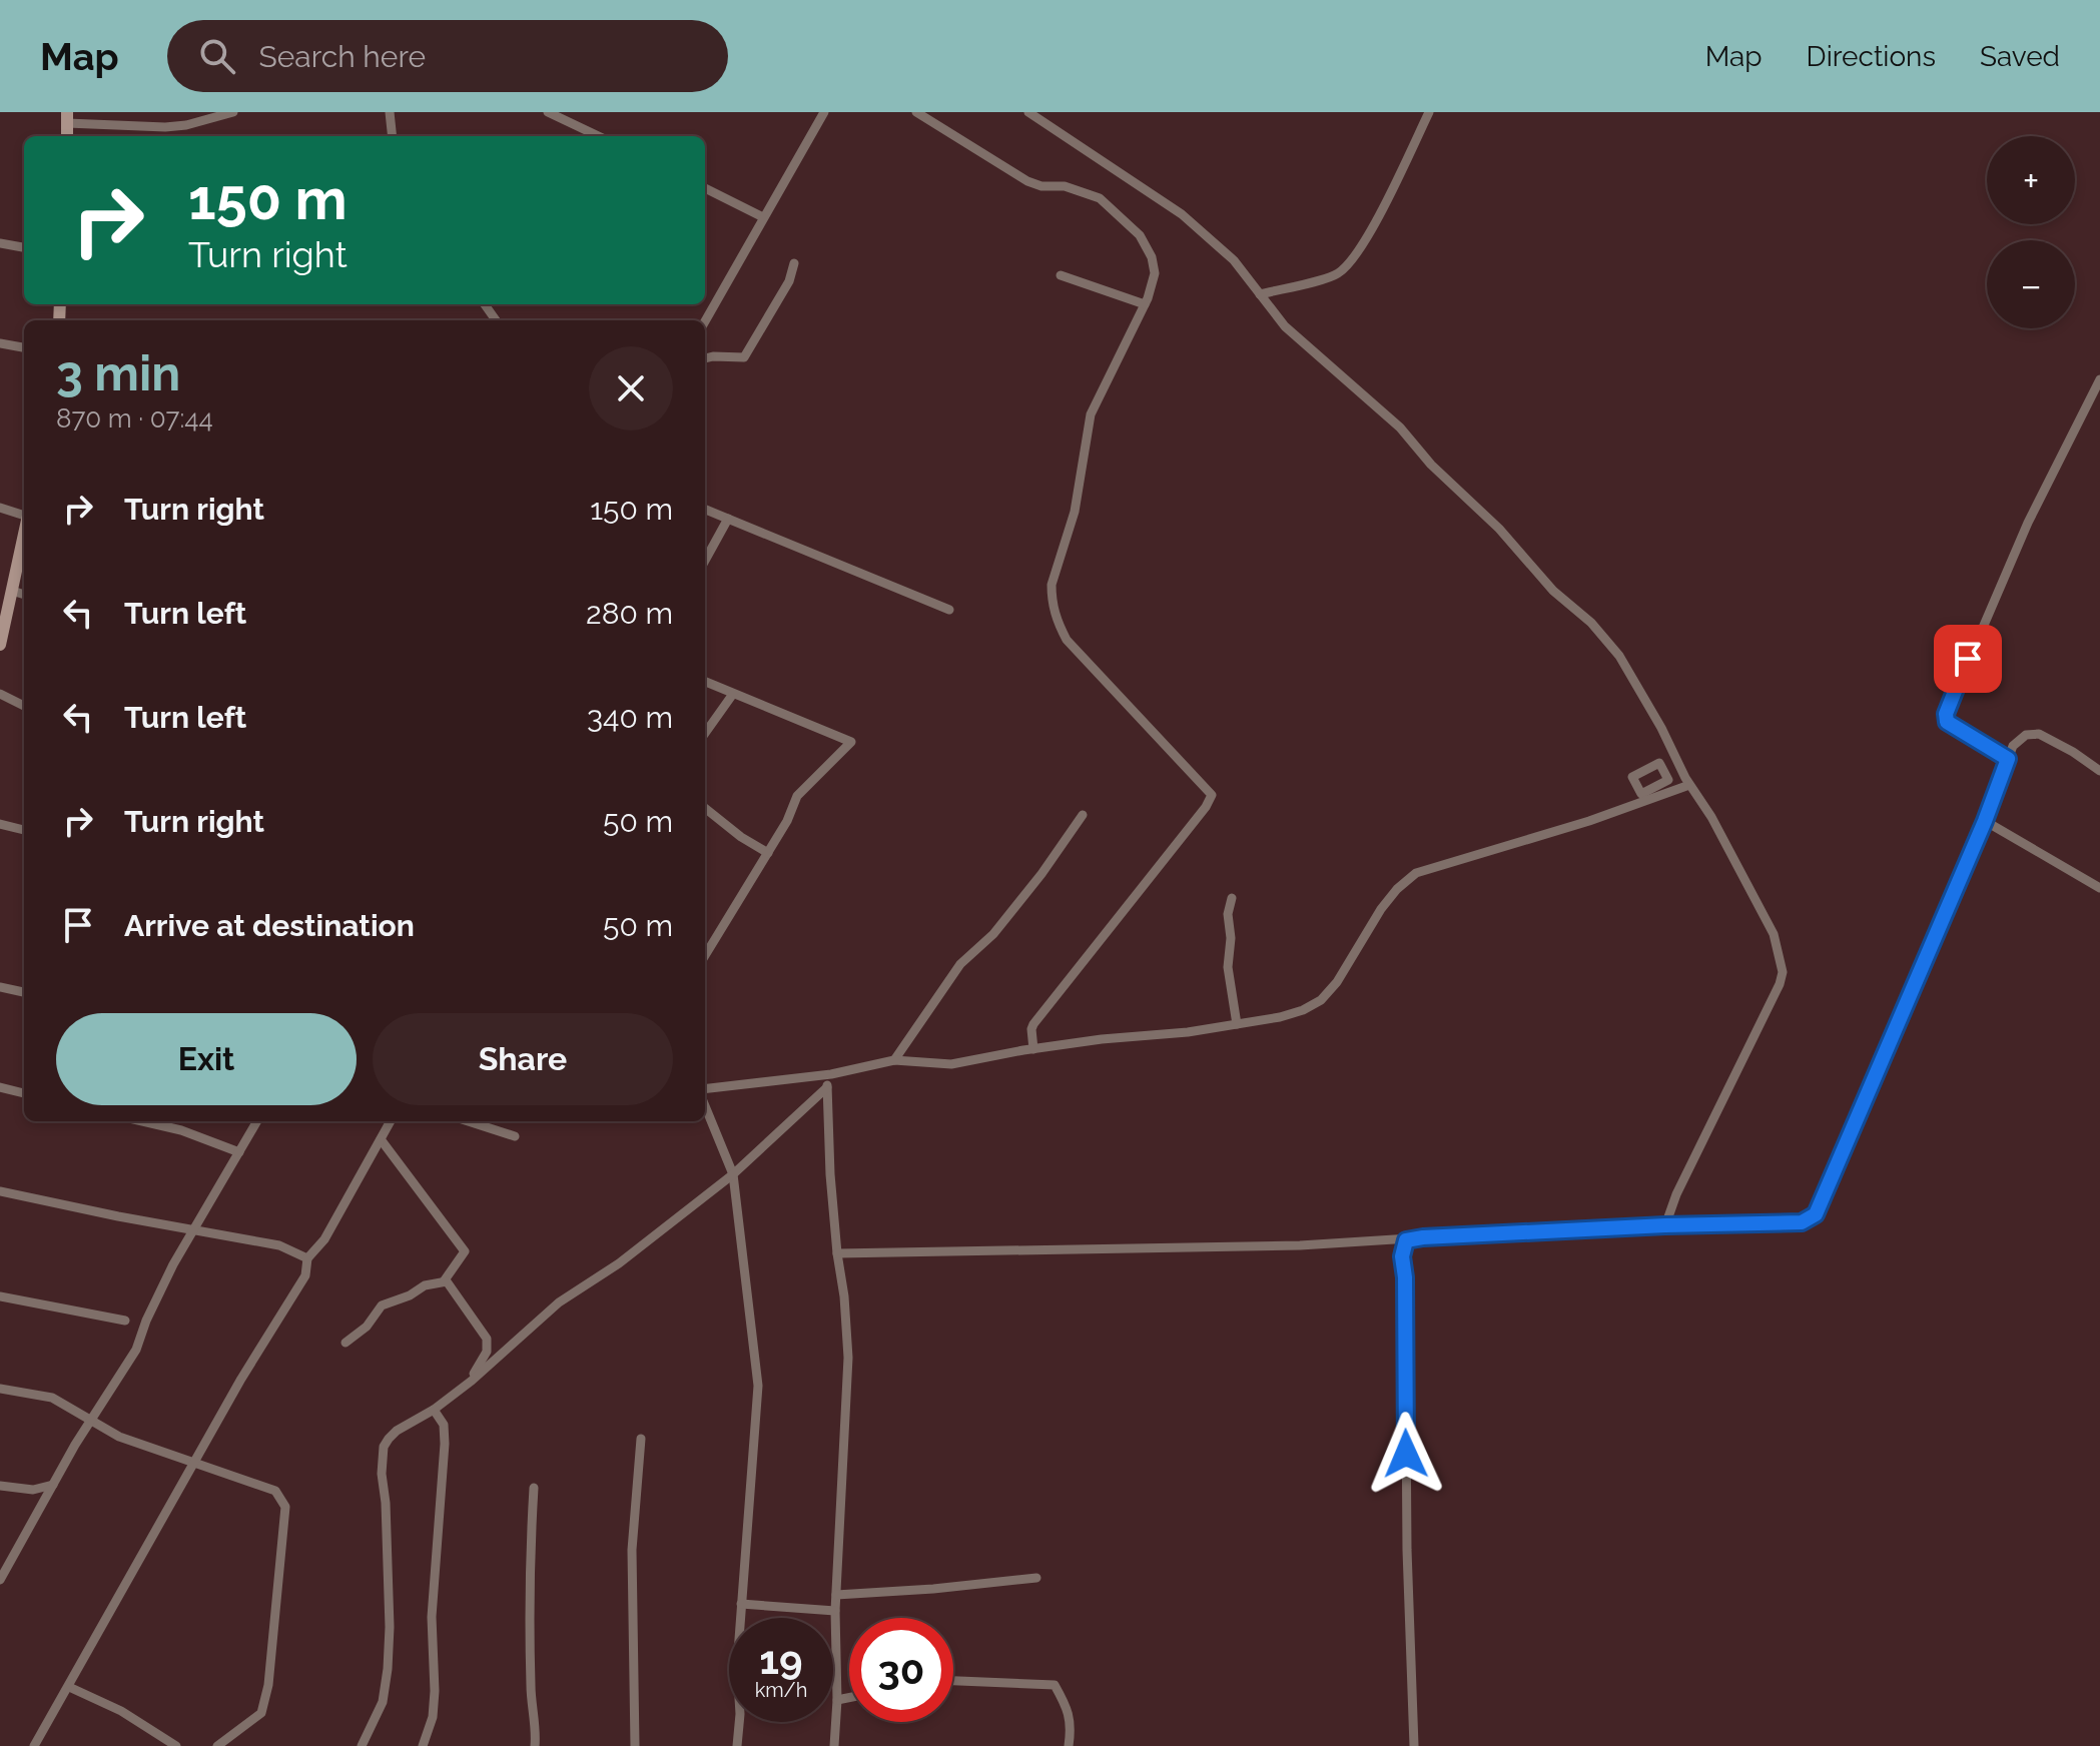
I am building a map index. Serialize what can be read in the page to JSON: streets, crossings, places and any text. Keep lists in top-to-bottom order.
{
  "page": {
    "header": "Map",
    "search": "Search here",
    "nav": ["Map", "Directions", "Saved"],
    "map_buttons": ["+", "−"],
    "turn": ["150 m", "Turn right"],
    "heading": ["3 min", "870 m · 07:44"],
    "list": [
      {
        "name": "Turn right",
        "value": "150 m"
      },
      {
        "name": "Turn left",
        "value": "280 m"
      },
      {
        "name": "Turn left",
        "value": "340 m"
      },
      {
        "name": "Turn right",
        "value": "50 m"
      },
      {
        "name": "Arrive at destination",
        "value": "50 m"
      }
    ],
    "buttons": ["Exit", "Share"],
    "speed": "19 km/h",
    "limit": "30"
  }
}
